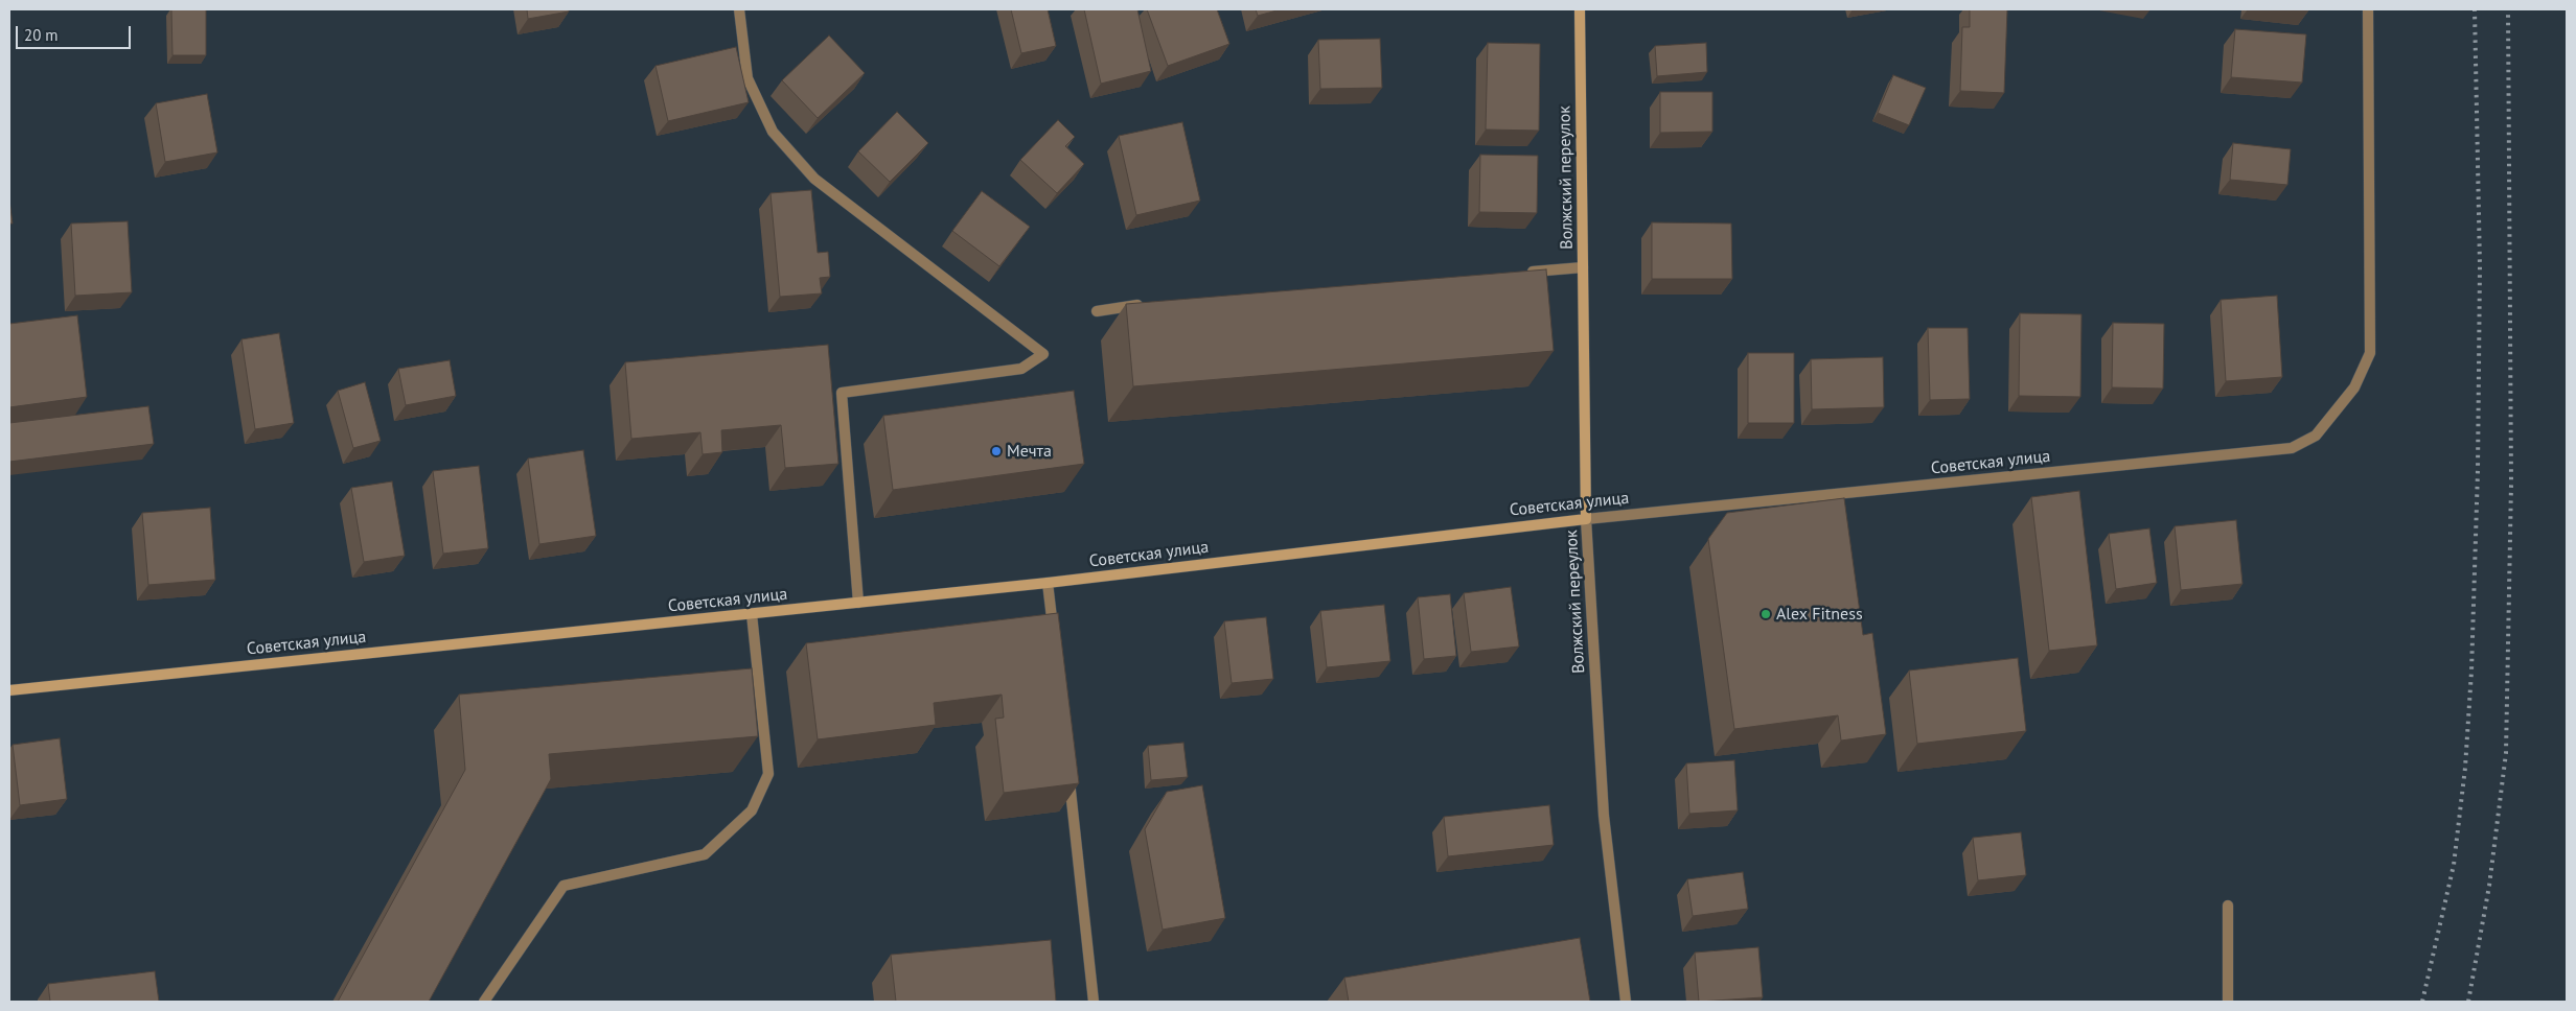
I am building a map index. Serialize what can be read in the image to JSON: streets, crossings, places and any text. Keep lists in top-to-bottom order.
{
  "streets": {
    "street": ["Волжский переулок", "Советская улица"]
  },
  "crossings": [
    ["Волжский переулок", "Советская улица"]
  ],
  "places": ["Мечта", "Alex Fitness"],
  "scale_bar": "20 m"
}
